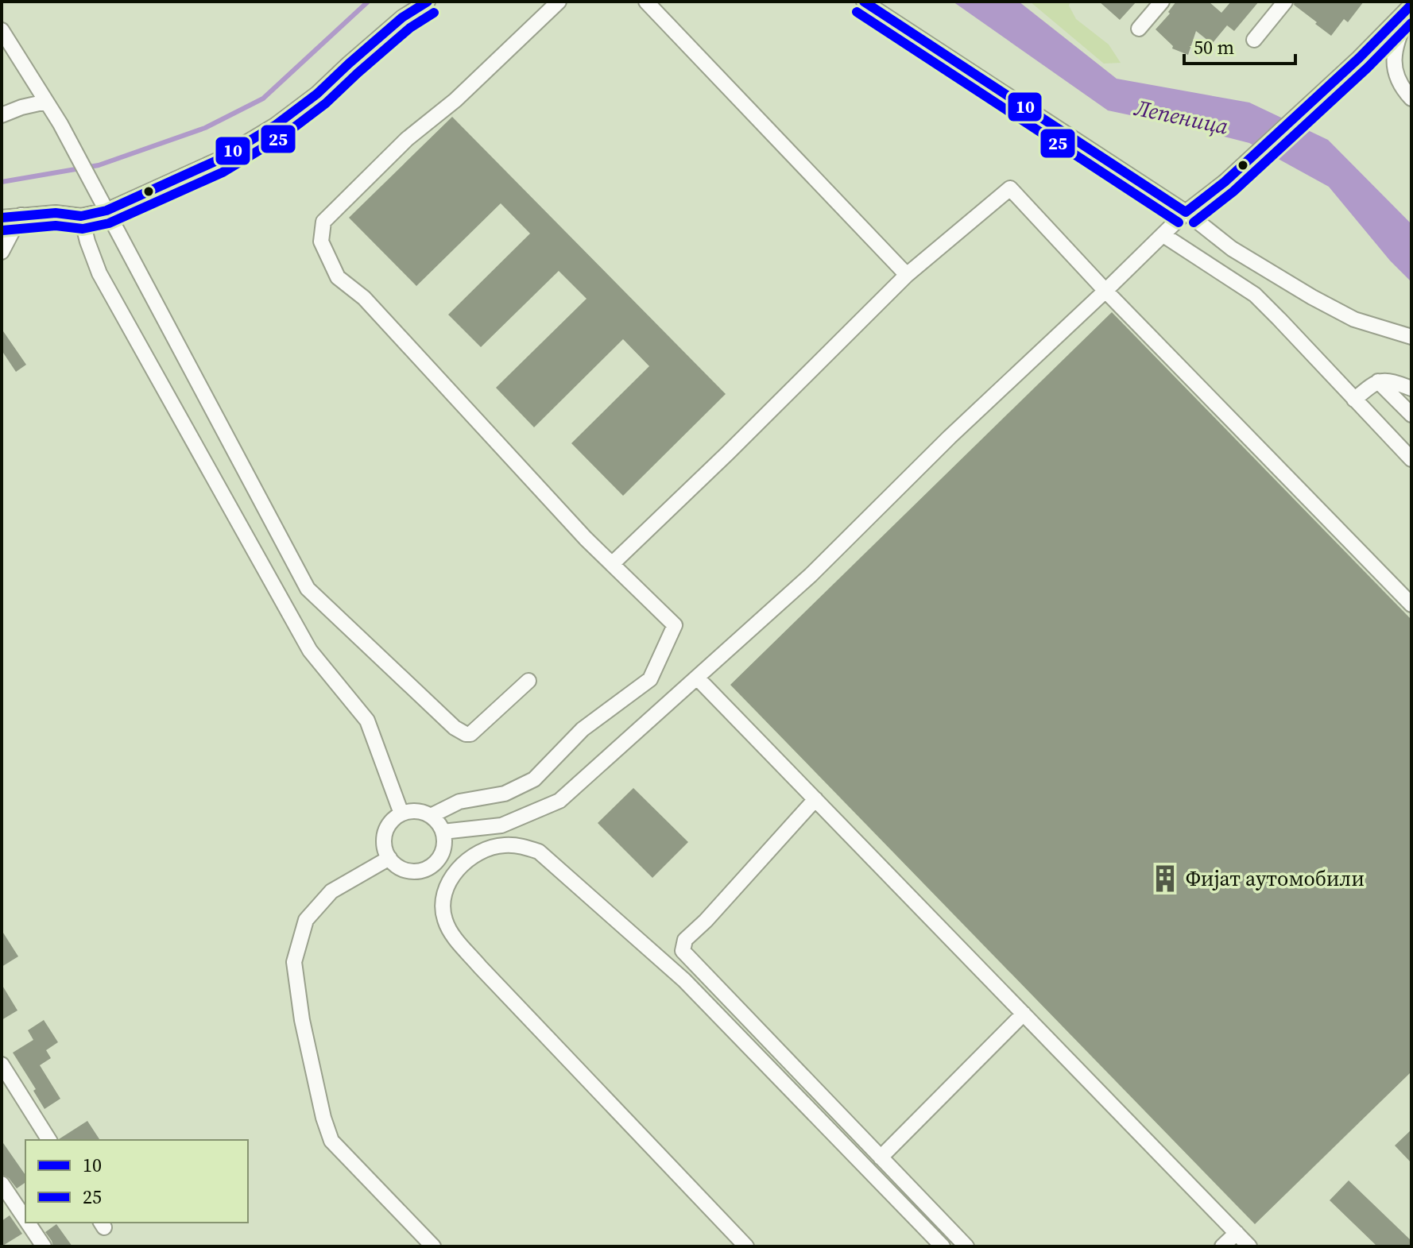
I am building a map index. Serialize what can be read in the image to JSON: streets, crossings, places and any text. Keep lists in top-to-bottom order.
{
  "water": ["Лепеница"],
  "places": {
    "building": ["Фијат аутомобили"]
  },
  "lines": ["transit line 10", "transit line 25"],
  "legend": ["10", "25"],
  "scale_bar": "50 m"
}
